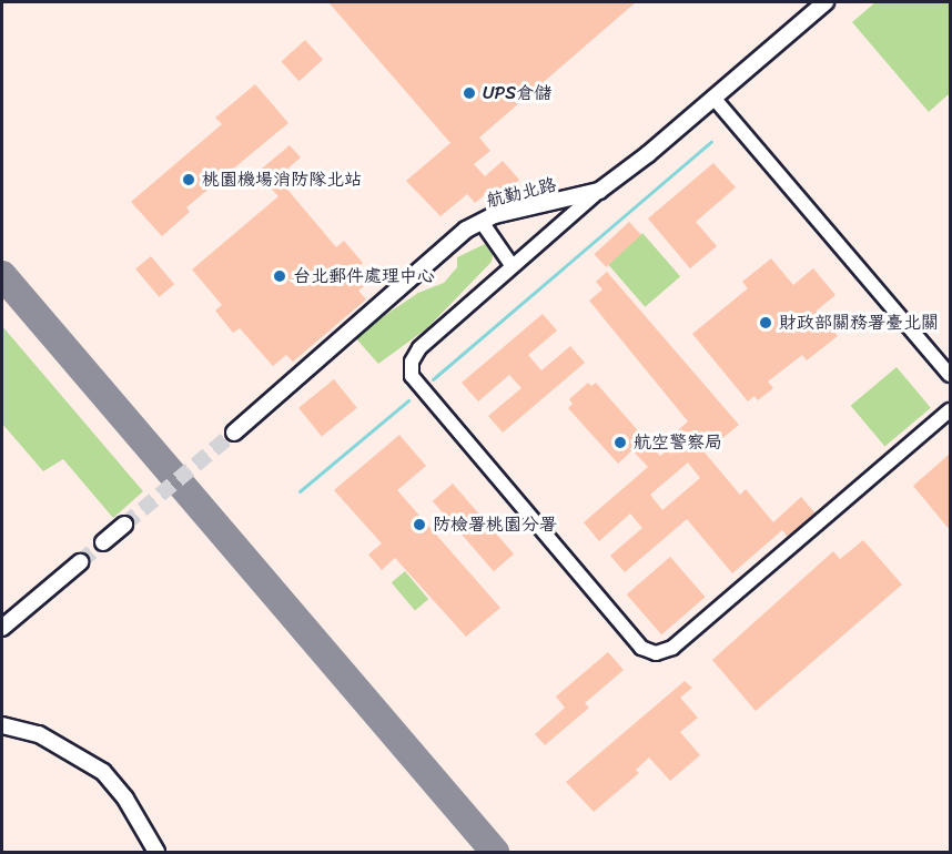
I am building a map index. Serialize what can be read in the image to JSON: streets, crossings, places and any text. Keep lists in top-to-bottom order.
{
  "streets": {
    "street": ["航勤北路"]
  },
  "places": [
    "UPS倉儲",
    "桃園機場消防隊北站",
    "台北郵件處理中心",
    "財政部關務署臺北關",
    "航空警察局",
    "防檢署桃園分署"
  ]
}
